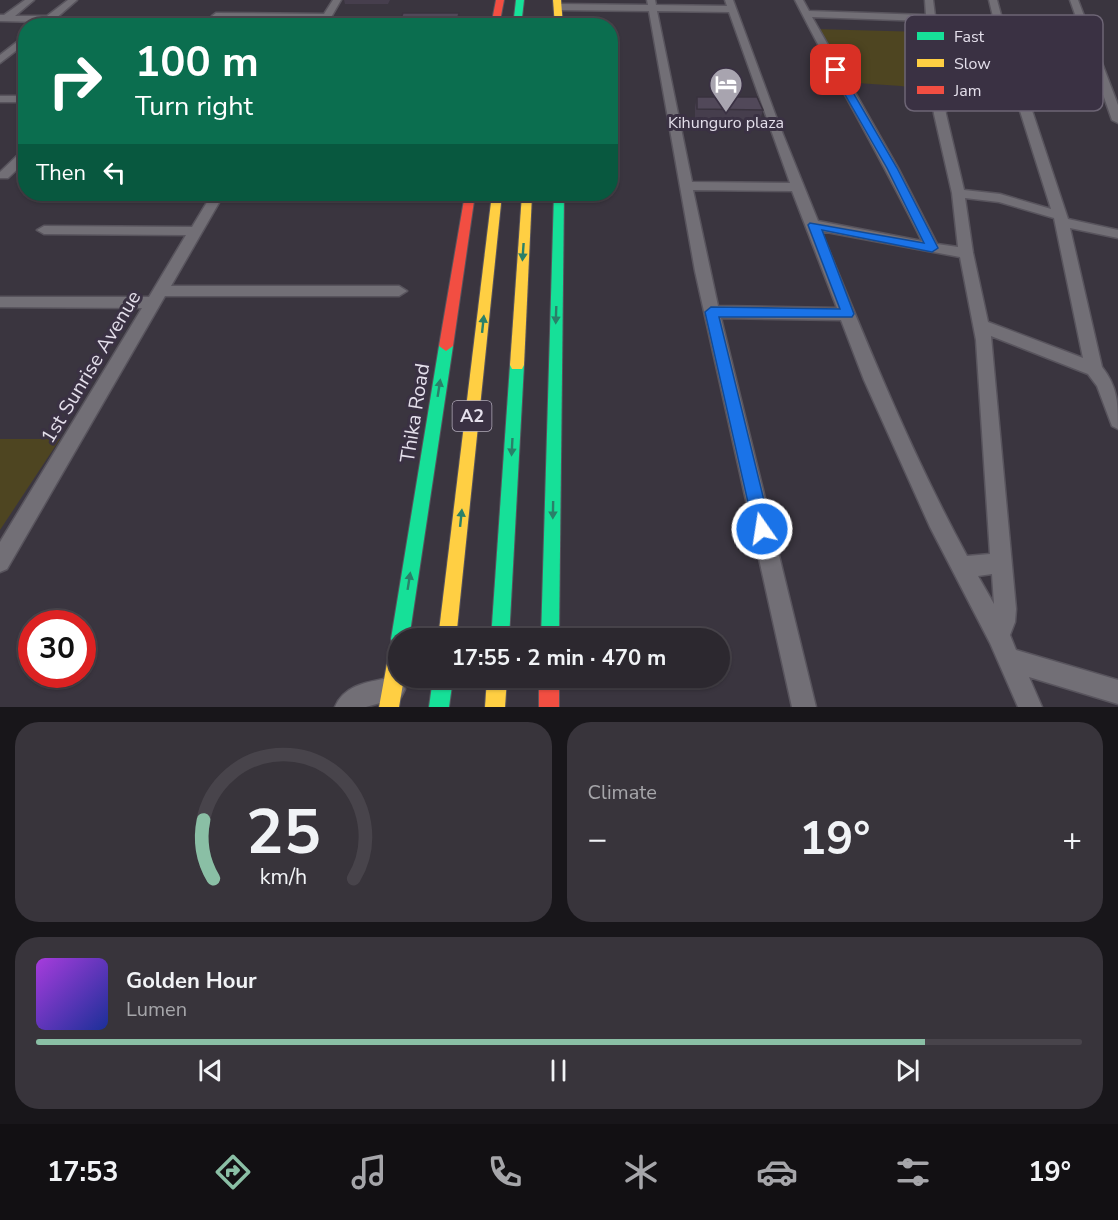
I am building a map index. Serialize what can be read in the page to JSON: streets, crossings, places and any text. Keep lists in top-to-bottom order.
{
  "streets": {
    "main road": ["Thika Road", "A2"],
    "street": ["1st Sunrise Avenue"]
  },
  "places": {
    "hotel": ["Kihunguro plaza"]
  },
  "legend": ["Fast", "Slow", "Jam"],
  "page": {
    "turn": ["100 m", "Turn right"],
    "then": "Then",
    "limit": "30",
    "trip": "17:55 · 2 min · 470 m",
    "tile": "Climate",
    "heat": ["−", "19°", "+"],
    "song": ["Golden Hour", "Lumen"],
    "tabs": ["17:53", "19°"],
    "gauge": ["25", "km/h"]
  }
}
